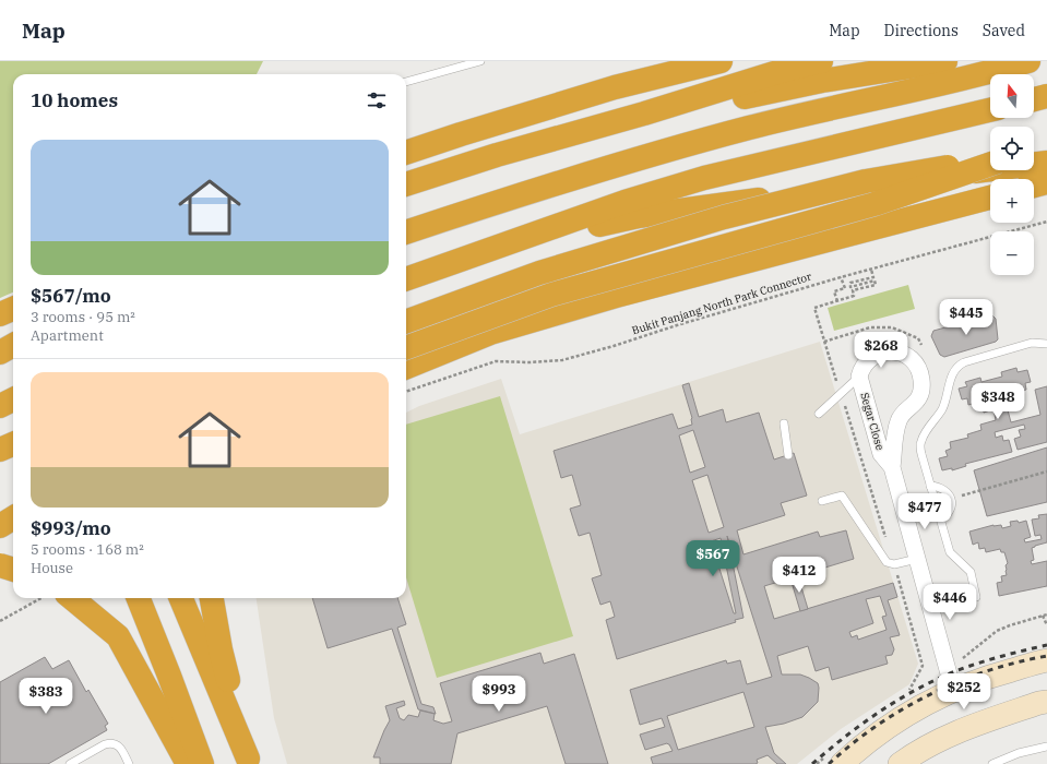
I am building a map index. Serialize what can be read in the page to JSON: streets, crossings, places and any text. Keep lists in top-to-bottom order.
{
  "streets": {
    "street": ["Segar Close"],
    "path": ["Bukit Panjang North Park Connector"]
  },
  "north": "top",
  "page": {
    "header": "Map",
    "nav": ["Map", "Directions", "Saved"],
    "map_buttons": ["+", "−"],
    "heading": "10 homes",
    "list": [
      {
        "name": "$567/mo",
        "note": "3 rooms · 95 m² · Apartment"
      },
      {
        "name": "$993/mo",
        "note": "5 rooms · 168 m² · House"
      }
    ],
    "price": [
      "$445",
      "$268",
      "$348",
      "$477",
      "$567",
      "$412",
      "$446",
      "$252",
      "$993",
      "$383"
    ]
  }
}
